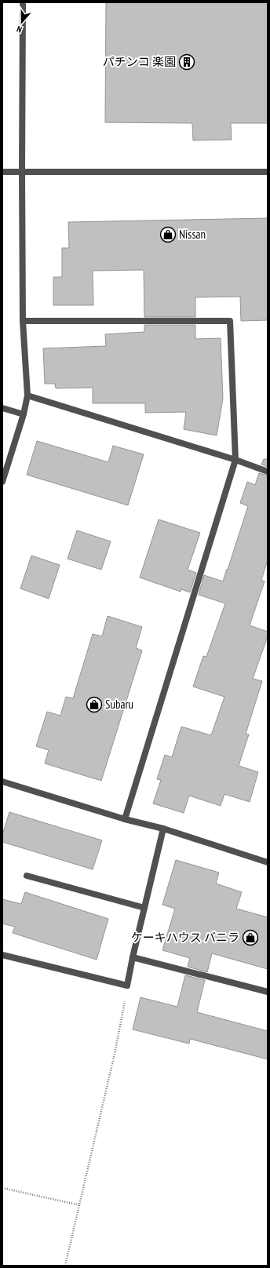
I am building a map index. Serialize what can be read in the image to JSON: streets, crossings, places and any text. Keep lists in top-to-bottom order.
{
  "places": {
    "building": ["パチンコ 楽園"],
    "shop": ["Nissan", "Subaru", "ケーキハウス バニラ"]
  },
  "north": "bottom"
}
